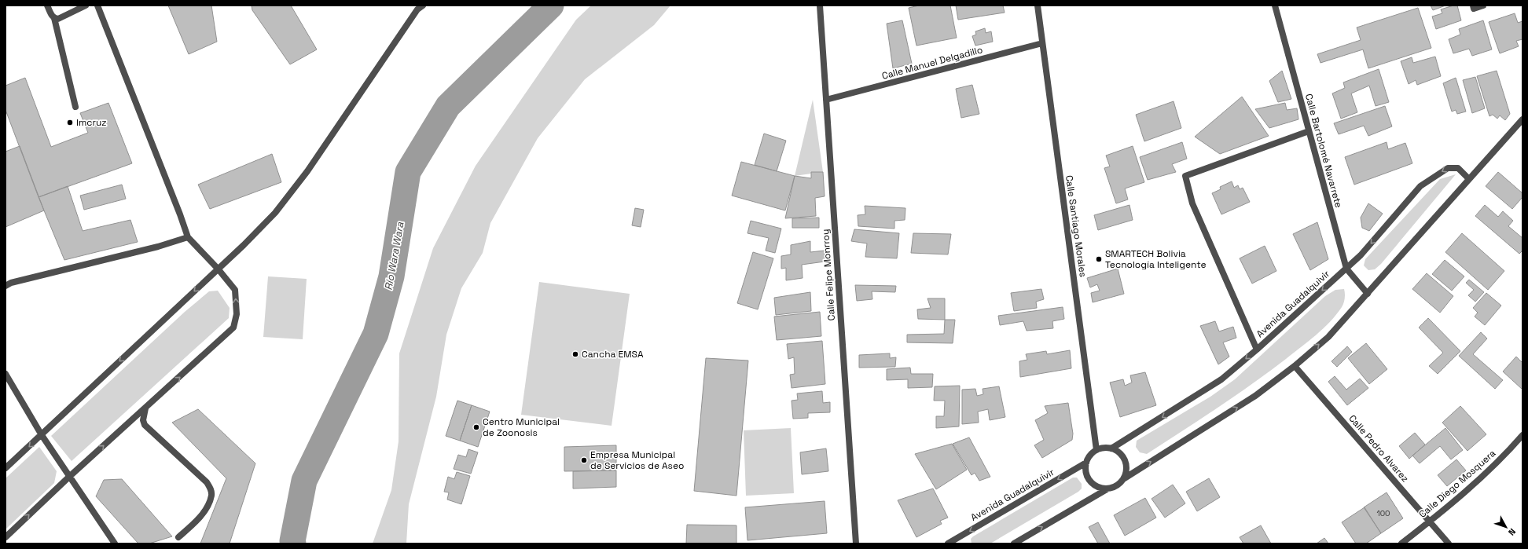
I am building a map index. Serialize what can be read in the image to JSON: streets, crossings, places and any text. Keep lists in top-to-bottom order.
{
  "streets": {
    "street": [
      "Calle Manuel Delgadillo",
      "Calle Bartolomé Navarrete",
      "Calle Santiago Morales",
      "Calle Felipe Monrroy",
      "Avenida Guadalquivir",
      "Calle Pedro Alvarez",
      "Calle Diego Mosquera"
    ]
  },
  "crossings": [
    ["Calle Manuel Delgadillo", "Calle Santiago Morales"],
    ["Calle Manuel Delgadillo", "Calle Felipe Monrroy"],
    ["Calle Bartolomé Navarrete", "Avenida Guadalquivir"],
    ["Calle Santiago Morales", "Avenida Guadalquivir"],
    ["Calle Pedro Alvarez", "Calle Diego Mosquera"]
  ],
  "water": ["Río Wara Wara"],
  "places": [
    "Imcruz",
    "SMARTECH Bolivia Tecnología Inteligente",
    "Cancha EMSA",
    "Centro Municipal de Zoonosis",
    "Empresa Municipal de Servicios de Aseo"
  ],
  "house_numbers": ["100"],
  "north": "bottom right"
}
